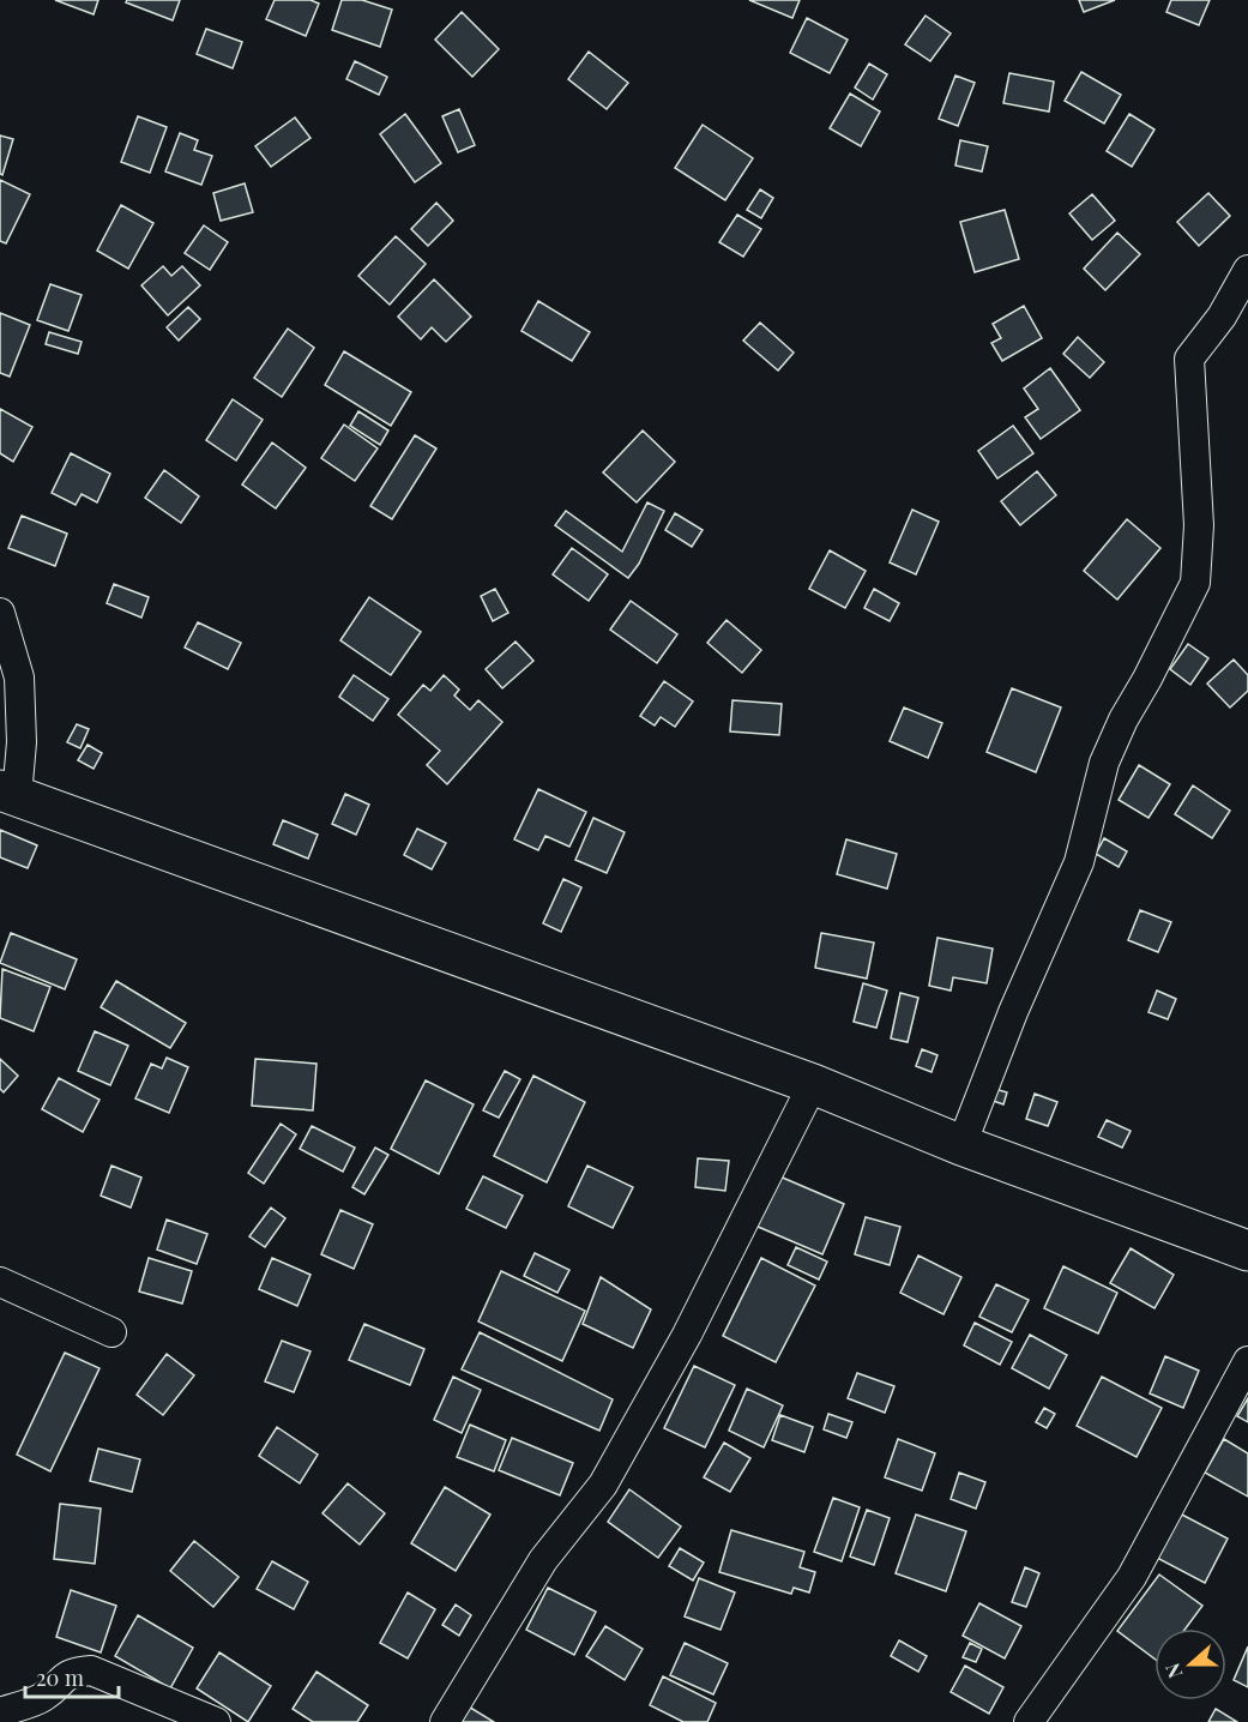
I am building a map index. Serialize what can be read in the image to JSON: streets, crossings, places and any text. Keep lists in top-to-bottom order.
{
  "scale_bar": "20 m",
  "north": "left"
}
